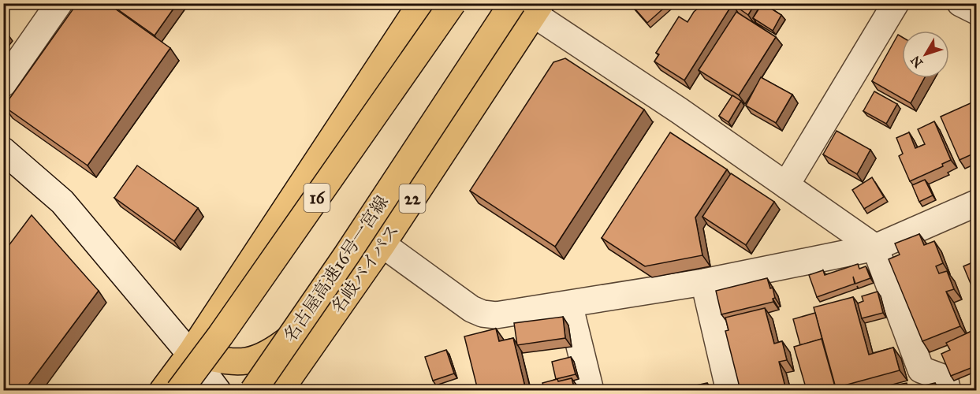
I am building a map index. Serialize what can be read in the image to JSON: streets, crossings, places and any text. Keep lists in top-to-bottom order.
{
  "streets": {
    "highway": [
      "16",
      "22",
      "名古屋高速16号一宮線",
      "名岐バイパス"
    ]
  },
  "crossings": [
    ["名古屋高速16号一宮線", "名岐バイパス"]
  ],
  "north": "bottom left"
}
